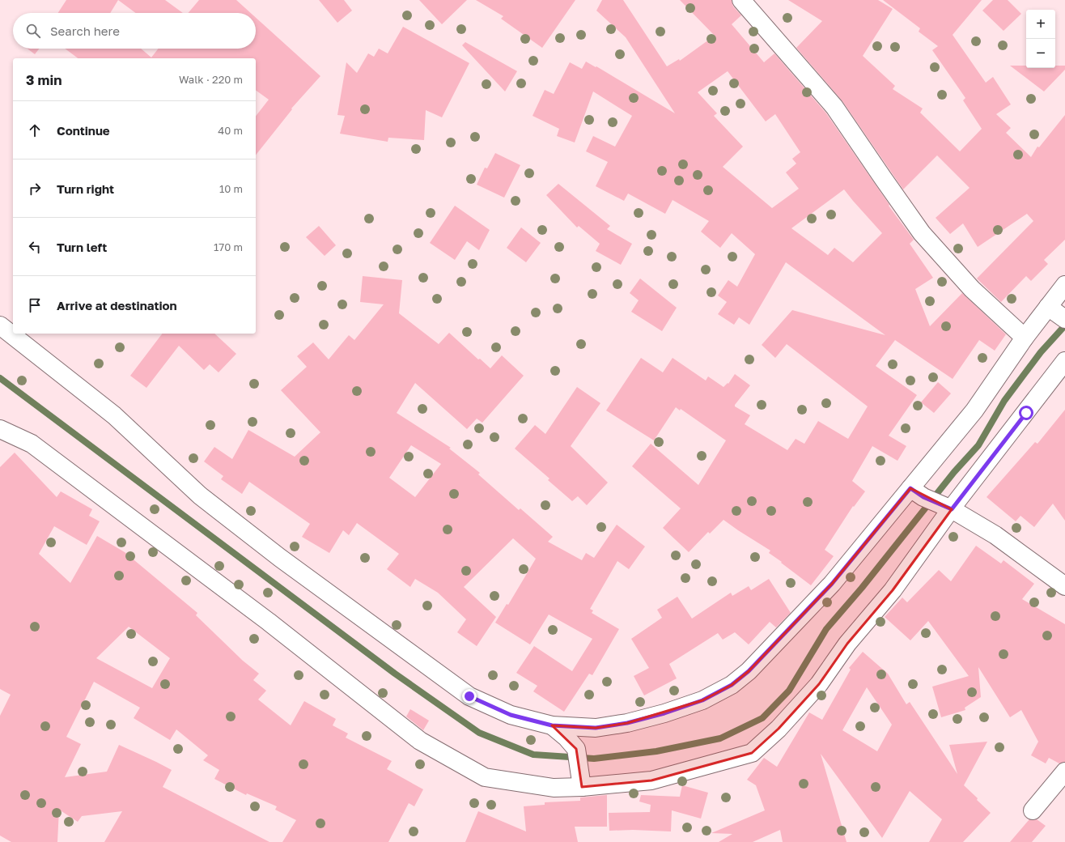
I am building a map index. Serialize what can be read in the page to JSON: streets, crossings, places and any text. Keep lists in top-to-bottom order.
{
  "page": {
    "map_buttons": ["+", "−"],
    "search": "Search here",
    "heading": ["3 min", "Walk · 220 m"],
    "list": [
      ["Continue", "40 m"],
      ["Turn right", "10 m"],
      ["Turn left", "170 m"],
      "Arrive at destination"
    ]
  }
}
